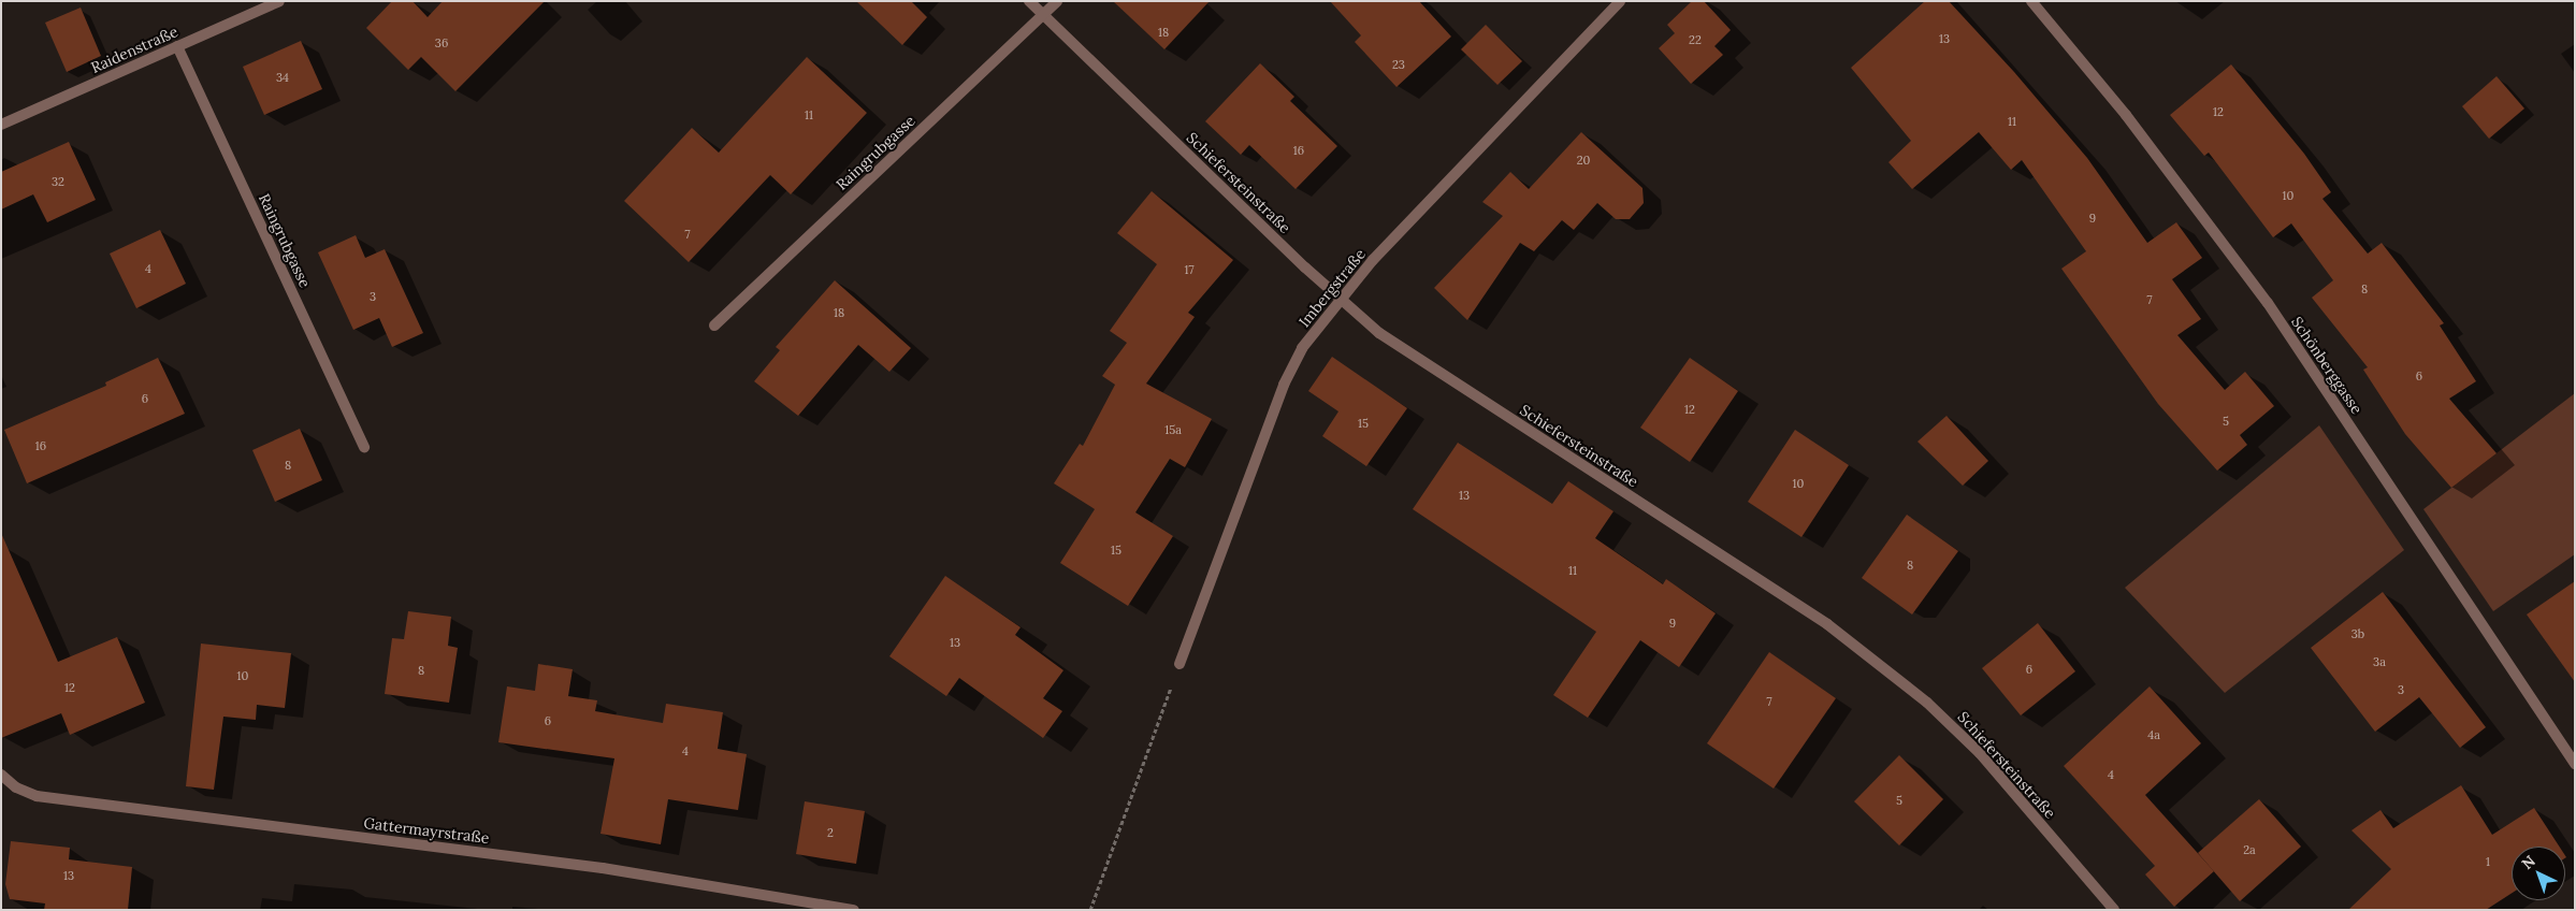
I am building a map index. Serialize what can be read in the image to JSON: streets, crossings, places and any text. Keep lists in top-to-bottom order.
{
  "streets": {
    "street": [
      "Raidenstraße",
      "Raingrubgasse",
      "Schiefersteinstraße",
      "Imbergstraße",
      "Schönberggasse",
      "Gattermayrstraße"
    ]
  },
  "crossings": [
    ["Raidenstraße", "Raingrubgasse"],
    ["Raingrubgasse", "Schiefersteinstraße"],
    ["Schiefersteinstraße", "Imbergstraße"]
  ],
  "house_numbers": [
    "18",
    "13",
    "22",
    "36",
    "23",
    "34",
    "12",
    "11",
    "11",
    "16",
    "20",
    "32",
    "10",
    "9",
    "7",
    "4",
    "17",
    "8",
    "3",
    "7",
    "18",
    "6",
    "6",
    "12",
    "5",
    "15",
    "15a",
    "16",
    "8",
    "10",
    "13",
    "15",
    "8",
    "11",
    "9",
    "3b",
    "13",
    "3a",
    "6",
    "8",
    "10",
    "12",
    "3",
    "7",
    "6",
    "4a",
    "4",
    "4",
    "5",
    "2",
    "2a",
    "1",
    "13"
  ],
  "north": "top left"
}
